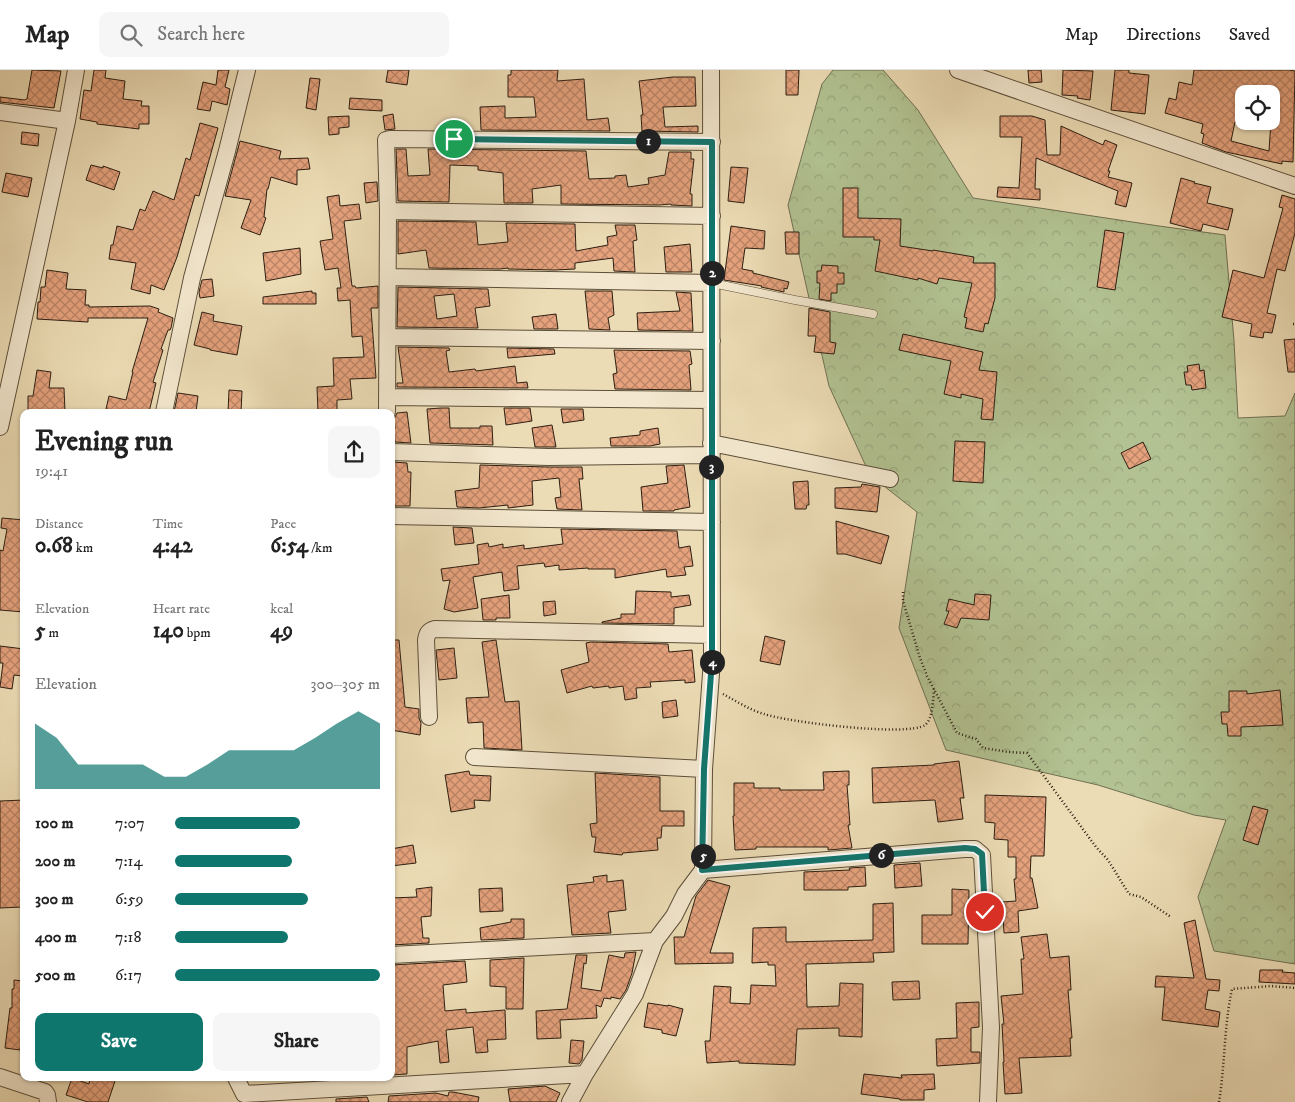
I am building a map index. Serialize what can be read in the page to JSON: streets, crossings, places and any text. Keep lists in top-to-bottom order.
{
  "page": {
    "header": "Map",
    "search": "Search here",
    "nav": ["Map", "Directions", "Saved"],
    "pins": [
      "1",
      "2",
      "3",
      "4",
      "6",
      "5"
    ],
    "heading": ["Evening run", "19:41"],
    "stats": [
      ["Distance", "0.68 km"],
      ["Time", "4:42"],
      ["Pace", "6:54 /km"],
      ["Elevation", "5 m"],
      ["Heart rate", "140 bpm"],
      ["kcal", "49"]
    ],
    "chart": ["Elevation", "300–305 m"],
    "list": [
      {
        "name": "100 m",
        "note": "7:07"
      },
      {
        "name": "200 m",
        "note": "7:14"
      },
      {
        "name": "300 m",
        "note": "6:59"
      },
      {
        "name": "400 m",
        "note": "7:18"
      },
      {
        "name": "500 m",
        "note": "6:17"
      }
    ],
    "buttons": ["Save", "Share"]
  }
}
